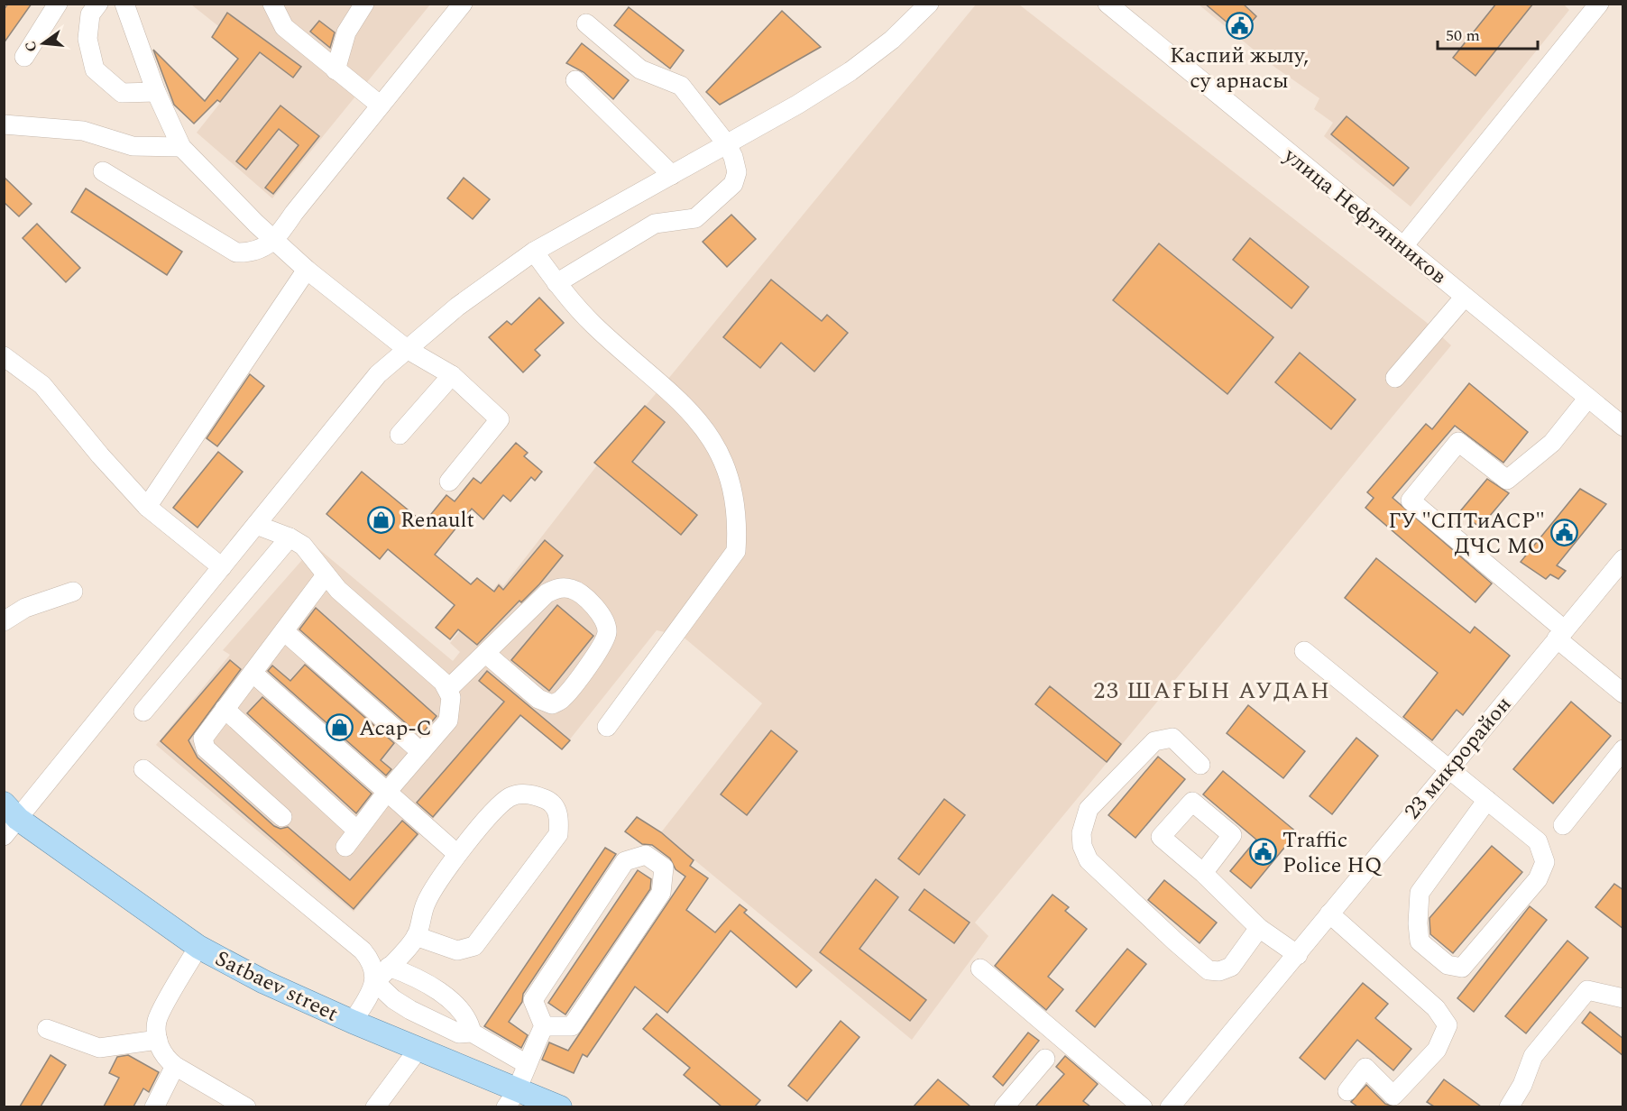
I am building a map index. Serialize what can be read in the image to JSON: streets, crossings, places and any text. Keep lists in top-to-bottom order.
{
  "streets": {
    "main road": ["Satbaev street"],
    "street": ["улица Нефтянников", "23 микрорайон"]
  },
  "districts": ["23 ШАҒЫН АУДАН"],
  "places": {
    "public building": ["Каспий жылу, су арнасы", "ГУ \"СПТиАСР\" ДЧС МО", "Traffic Police HQ"],
    "shop": ["Renault", "Асар-С"]
  },
  "scale_bar": "50 m",
  "north": "left"
}
